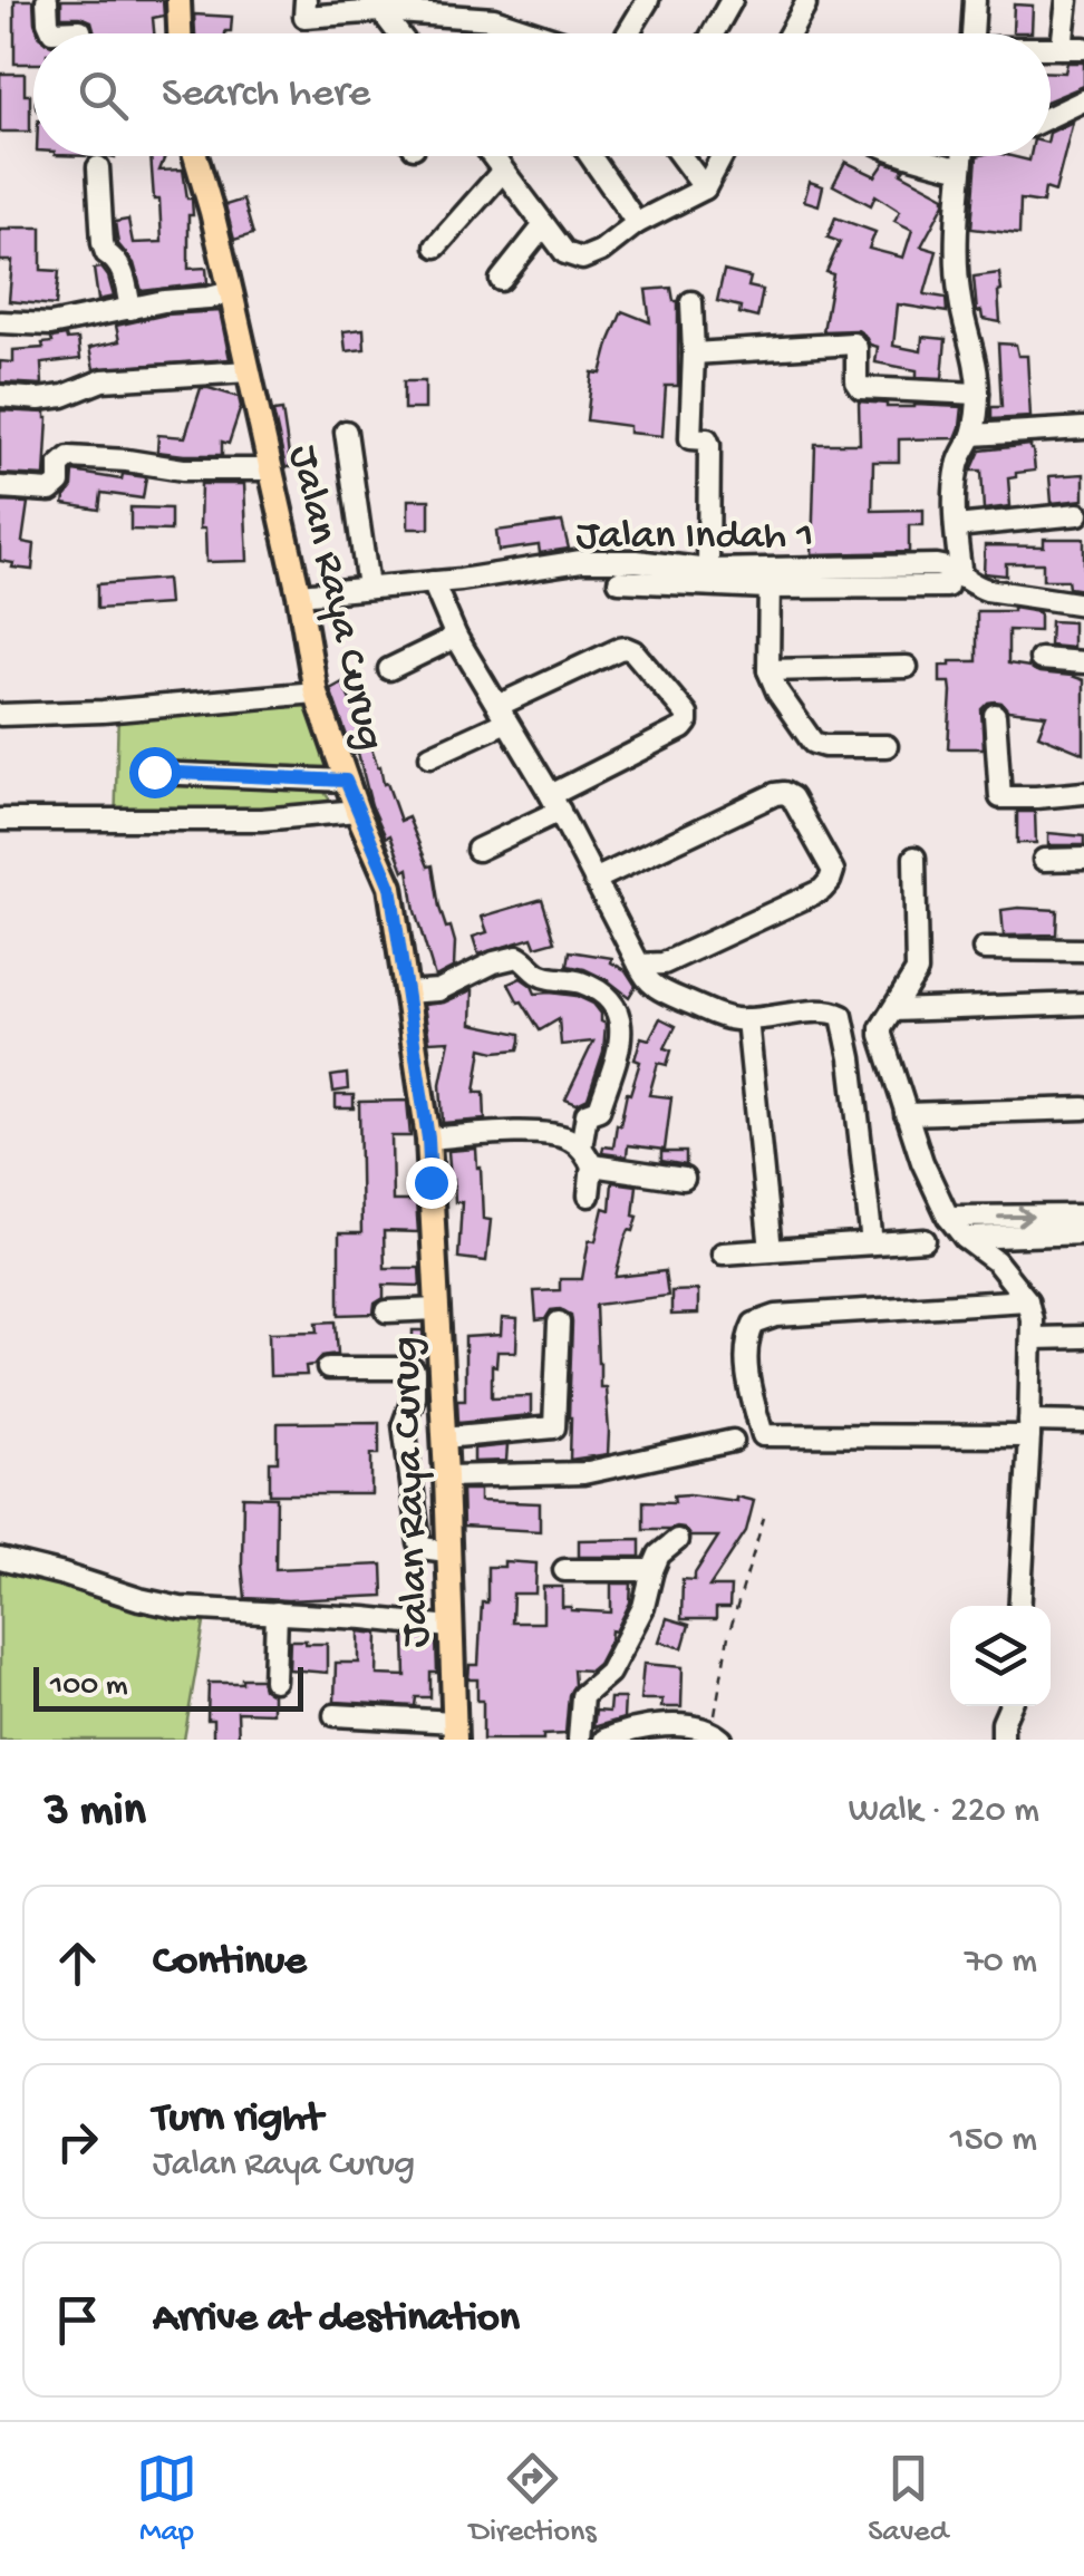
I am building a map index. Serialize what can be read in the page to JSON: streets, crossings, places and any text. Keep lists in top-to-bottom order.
{
  "streets": {
    "main road": ["Jalan Raya Curug"],
    "street": ["Jalan Indah 1"]
  },
  "crossings": [
    ["Jalan Indah 1", "Jalan Raya Curug"]
  ],
  "scale_bar": "100 m",
  "page": {
    "search": "Search here",
    "scale": "100 m",
    "heading": ["3 min", "Walk · 220 m"],
    "list": [
      ["Continue", "70 m"],
      ["Turn right", "Jalan Raya Curug", "150 m"],
      "Arrive at destination"
    ],
    "nav": ["Map", "Directions", "Saved"]
  }
}
